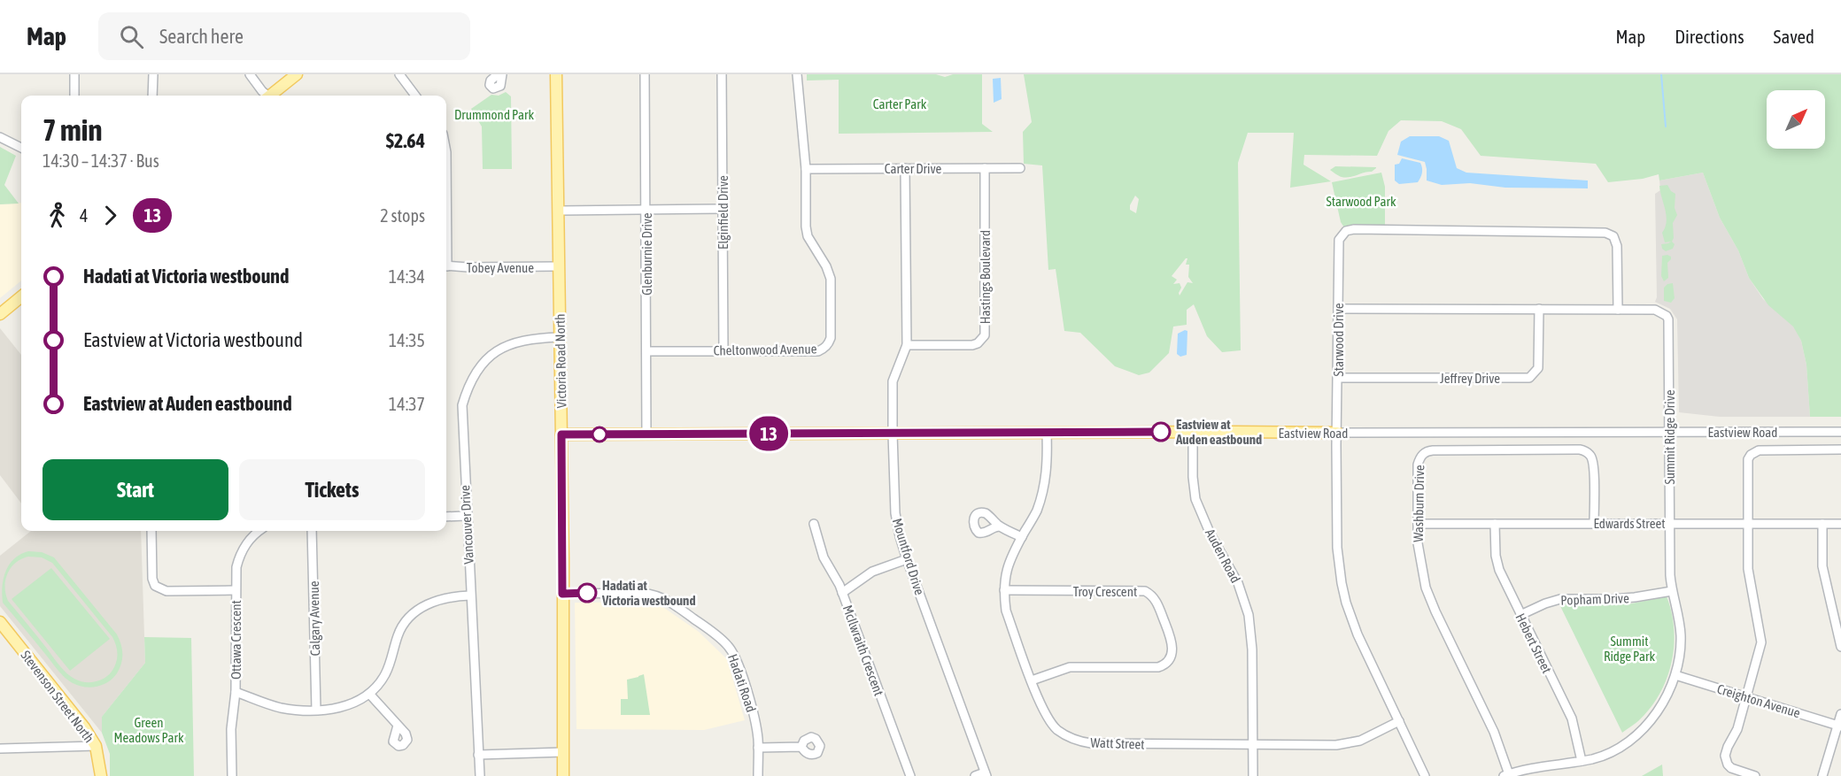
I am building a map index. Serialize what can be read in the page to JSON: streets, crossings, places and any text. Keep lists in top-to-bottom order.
{
  "streets": {
    "main road": ["Victoria Road North", "Eastview Road", "Stevenson Street North"],
    "street": [
      "Carter Drive",
      "Elginfield Drive",
      "Glenburnie Drive",
      "Tobey Avenue",
      "Hastings Boulevard",
      "Starwood Drive",
      "Cheltonwood Avenue",
      "Jeffrey Drive",
      "Summit Ridge Drive",
      "Washburn Drive",
      "Edwards Street",
      "Vancouver Drive",
      "Auden Road",
      "Mountford Drive",
      "Troy Crescent",
      "Popham Drive",
      "Calgary Avenue",
      "Ottawa Crescent",
      "Hebert Street",
      "McIlwraith Crescent",
      "Hadati Road",
      "Creighton Avenue",
      "Watt Street"
    ]
  },
  "crossings": [
    ["Carter Drive", "Hastings Boulevard"],
    ["Carter Drive", "Cheltonwood Avenue"],
    ["Carter Drive", "Mountford Drive"],
    ["Elginfield Drive", "Cheltonwood Avenue"],
    ["Glenburnie Drive", "Cheltonwood Avenue"],
    ["Glenburnie Drive", "Eastview Road"],
    ["Tobey Avenue", "Victoria Road North"],
    ["Hastings Boulevard", "Mountford Drive"],
    ["Starwood Drive", "Jeffrey Drive"],
    ["Starwood Drive", "Eastview Road"],
    ["Starwood Drive", "Summit Ridge Drive"],
    ["Starwood Drive", "Watt Street"],
    ["Victoria Road North", "Eastview Road"],
    ["Victoria Road North", "Vancouver Drive"],
    ["Victoria Road North", "Hadati Road"],
    ["Jeffrey Drive", "Summit Ridge Drive"],
    ["Eastview Road", "Summit Ridge Drive"],
    ["Eastview Road", "Auden Road"],
    ["Eastview Road", "Mountford Drive"],
    ["Eastview Road", "Watt Street"],
    ["Summit Ridge Drive", "Washburn Drive"],
    ["Summit Ridge Drive", "Edwards Street"],
    ["Summit Ridge Drive", "Popham Drive"],
    ["Summit Ridge Drive", "Hebert Street"],
    ["Summit Ridge Drive", "Creighton Avenue"],
    ["Washburn Drive", "Edwards Street"],
    ["Edwards Street", "Hebert Street"],
    ["Vancouver Drive", "Ottawa Crescent"],
    ["Auden Road", "Watt Street"],
    ["Mountford Drive", "McIlwraith Crescent"],
    ["Troy Crescent", "Watt Street"],
    ["Popham Drive", "Hebert Street"],
    ["Calgary Avenue", "Ottawa Crescent"]
  ],
  "parks": [
    "Carter Park",
    "Drummond Park",
    "Starwood Park",
    "Summit Ridge Park",
    "Green Meadows Park"
  ],
  "places": ["Eastview at Auden eastbound", "Hadati at Victoria westbound"],
  "lines": ["bus line 13"],
  "north": "top right",
  "page": {
    "header": "Map",
    "search": "Search here",
    "nav": ["Map", "Directions", "Saved"],
    "on_map": "13",
    "heading": ["7 min", "14:30 – 14:37 · Bus", "$2.64"],
    "legs": ["4", "13", "2 stops"],
    "list": [
      {
        "name": "Hadati at Victoria westbound",
        "value": "14:34"
      },
      {
        "name": "Eastview at Victoria westbound",
        "value": "14:35"
      },
      {
        "name": "Eastview at Auden eastbound",
        "value": "14:37"
      }
    ],
    "buttons": ["Start", "Tickets"]
  }
}
